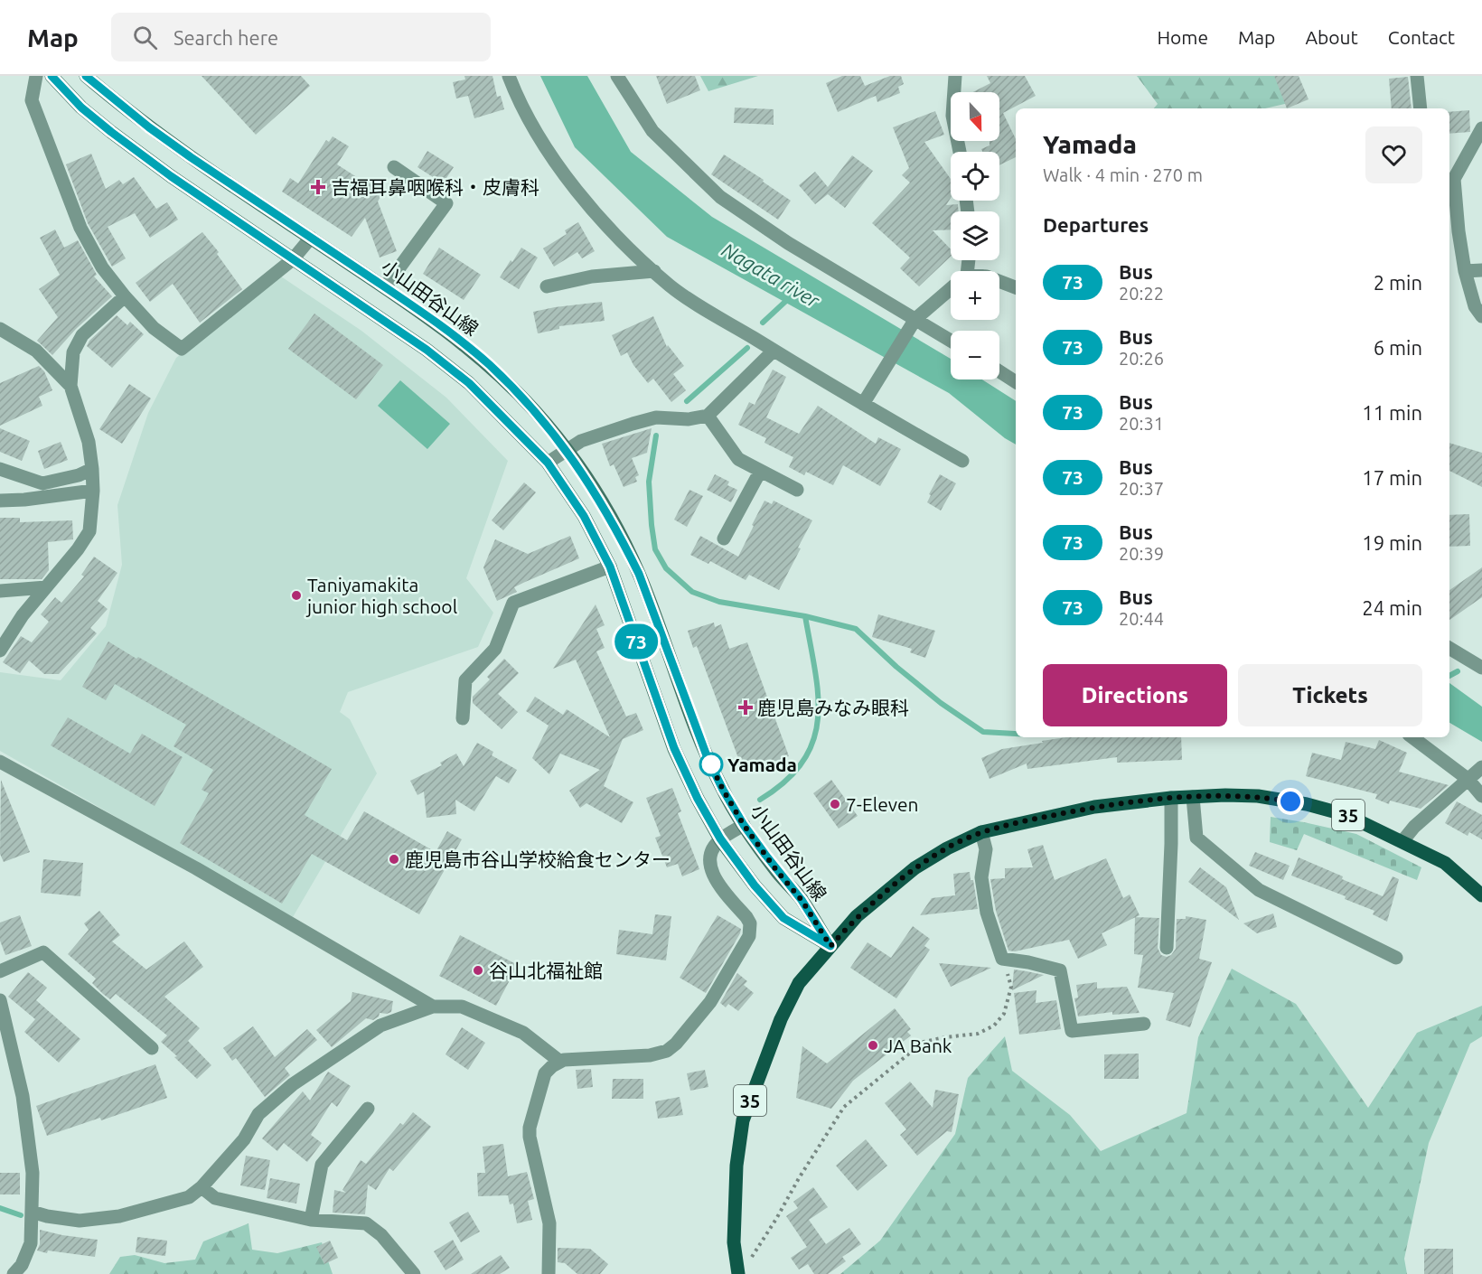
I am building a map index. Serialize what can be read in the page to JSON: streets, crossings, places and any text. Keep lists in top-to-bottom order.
{
  "streets": {
    "main road": ["小山田谷山線", "35"]
  },
  "crossings": [
    ["小山田谷山線", "35"]
  ],
  "water": ["Nagata river"],
  "places": {
    "health": ["吉福耳鼻咽喉科・皮膚科", "鹿児島みなみ眼科"],
    "other": [
      "Taniyamakita junior high school",
      "Yamada",
      "7-Eleven",
      "鹿児島市谷山学校給食センター",
      "谷山北福祉館",
      "JA Bank"
    ]
  },
  "lines": ["bus line 73"],
  "north": "bottom",
  "page": {
    "header": "Map",
    "search": "Search here",
    "nav": [
      "Home",
      "Map",
      "About",
      "Contact"
    ],
    "on_map": "73",
    "map_buttons": ["+", "−"],
    "heading": [
      ["Yamada", "Walk · 4 min · 270 m"],
      "Departures"
    ],
    "list": [
      {
        "mark": "73",
        "name": "Bus",
        "note": "20:22",
        "value": "2 min"
      },
      {
        "mark": "73",
        "name": "Bus",
        "note": "20:26",
        "value": "6 min"
      },
      {
        "mark": "73",
        "name": "Bus",
        "note": "20:31",
        "value": "11 min"
      },
      {
        "mark": "73",
        "name": "Bus",
        "note": "20:37",
        "value": "17 min"
      },
      {
        "mark": "73",
        "name": "Bus",
        "note": "20:39",
        "value": "19 min"
      },
      {
        "mark": "73",
        "name": "Bus",
        "note": "20:44",
        "value": "24 min"
      }
    ],
    "buttons": ["Directions", "Tickets"]
  }
}
